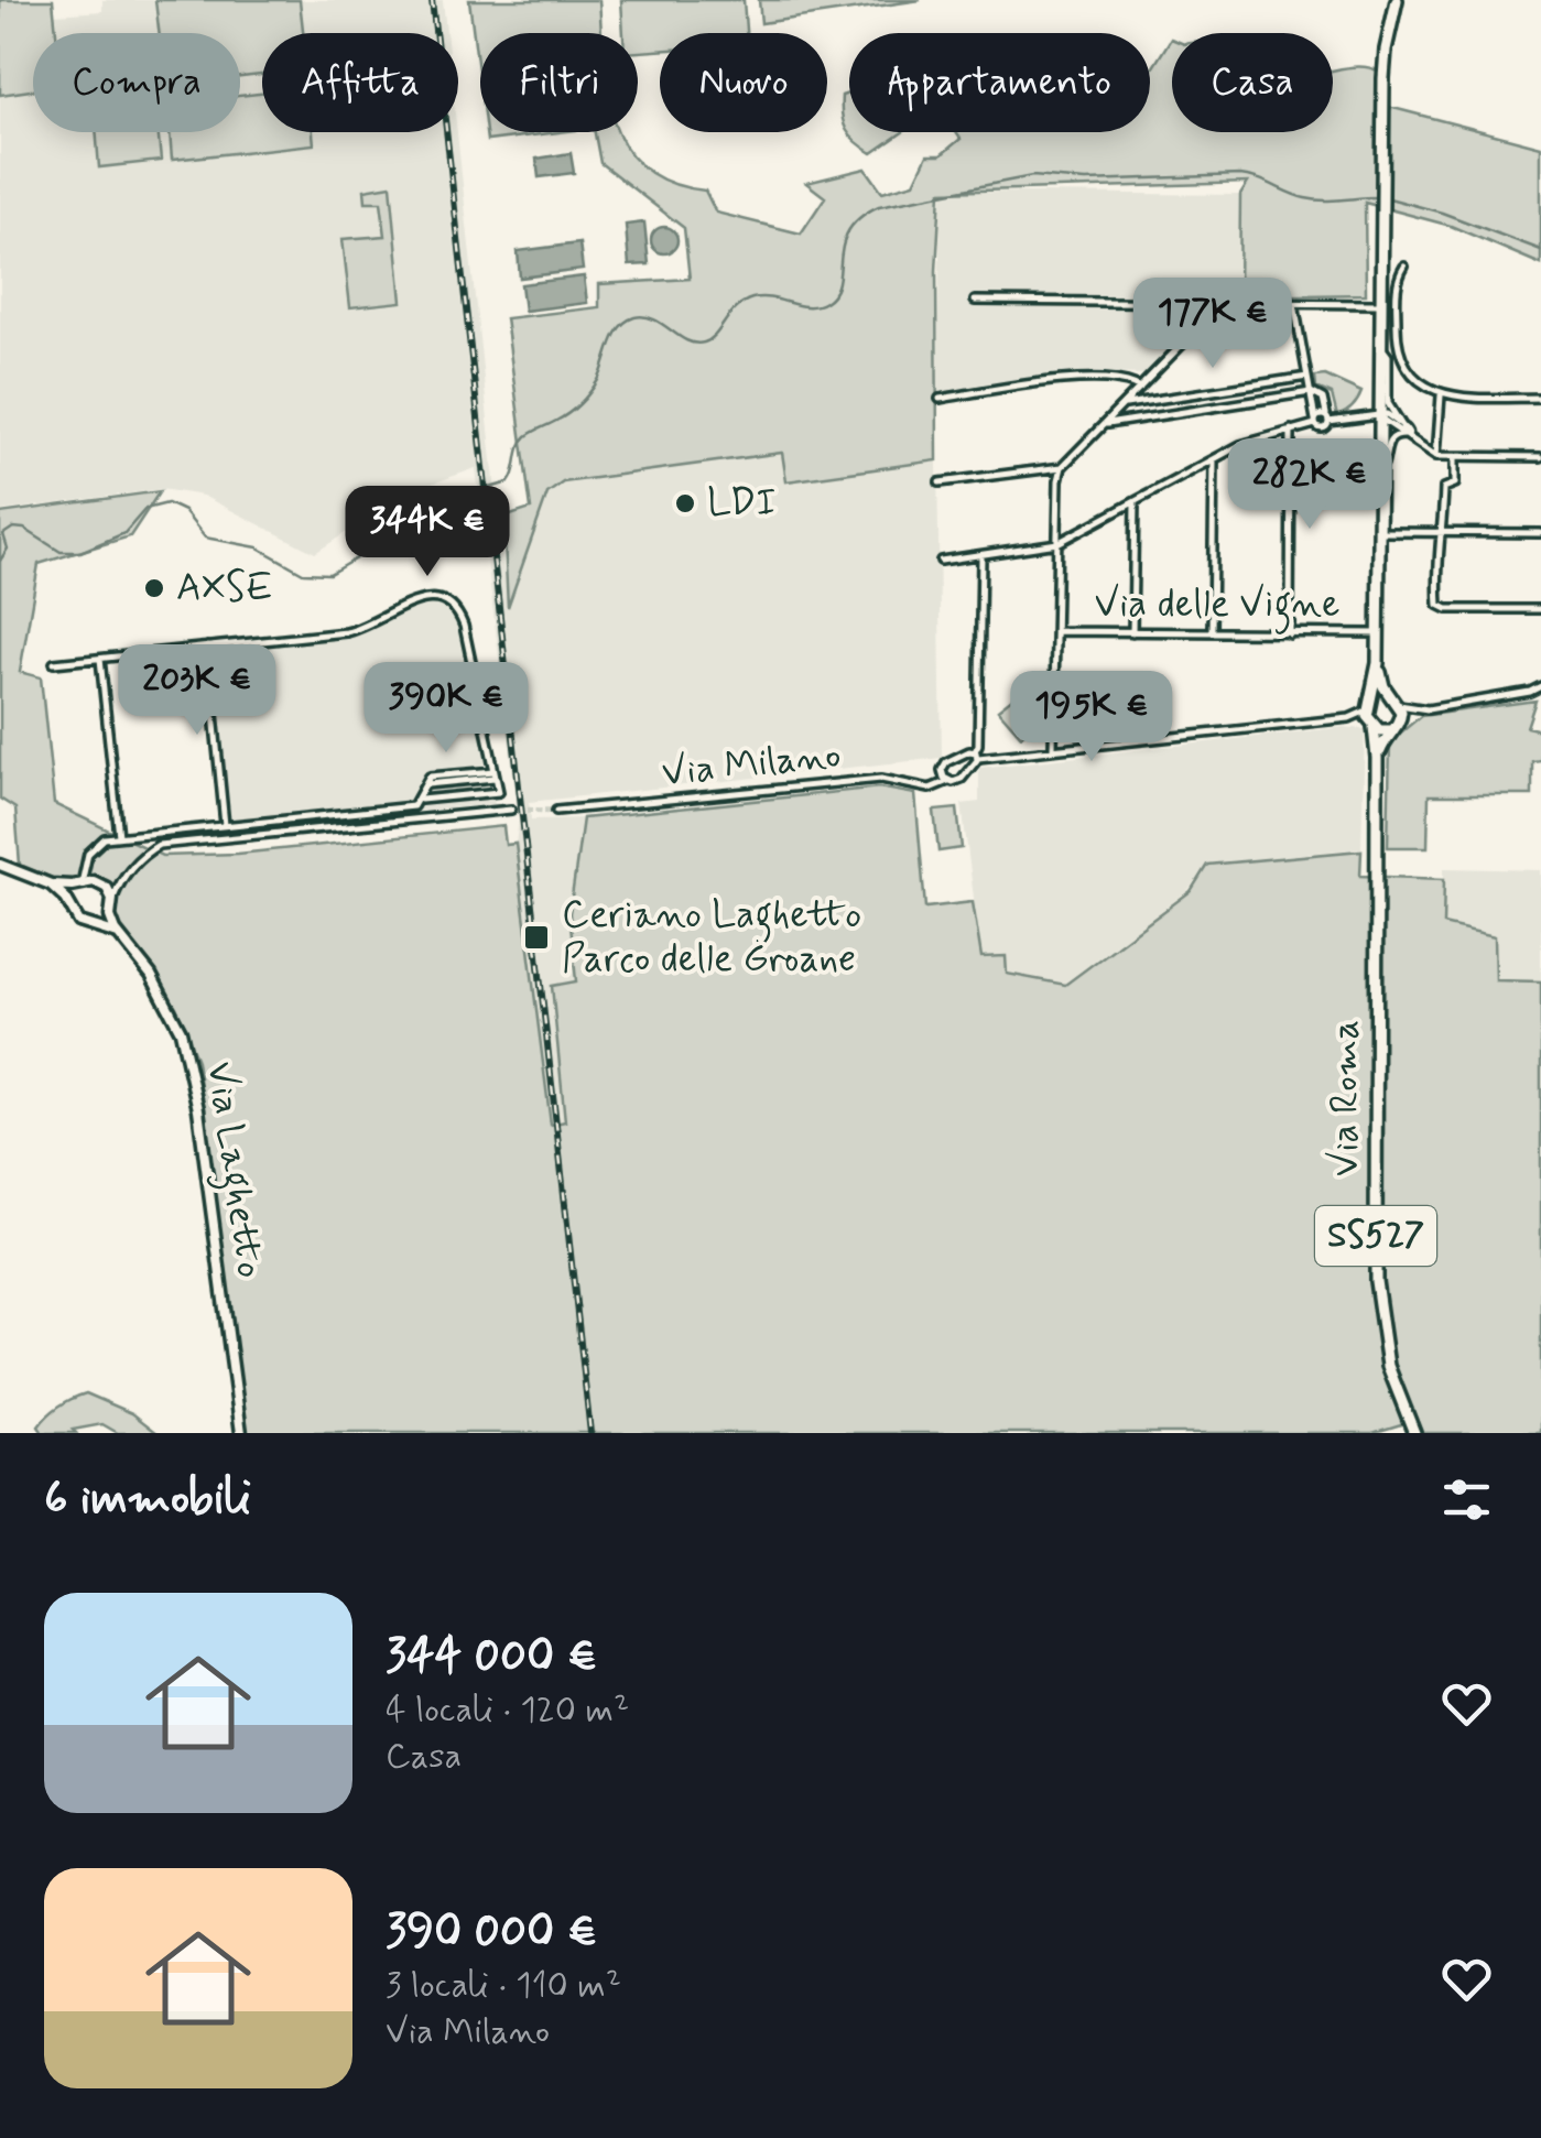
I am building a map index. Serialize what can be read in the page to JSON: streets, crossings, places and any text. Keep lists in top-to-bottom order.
{
  "streets": {
    "main road": ["Via Roma", "SS527"],
    "street": ["Via delle Vigne", "Via Milano", "Via Laghetto"]
  },
  "crossings": [
    ["Via delle Vigne", "Via Roma"],
    ["Via Roma", "SS527"]
  ],
  "places": {
    "other": ["LDI", "AXSE"],
    "transit": ["Ceriano Laghetto Parco delle Groane"]
  },
  "page": {
    "chip": [
      "Compra",
      "Affitta",
      "Filtri",
      "Nuovo",
      "Appartamento",
      "Casa"
    ],
    "price": [
      "177K €",
      "282K €",
      "344K €",
      "203K €",
      "390K €",
      "195K €"
    ],
    "heading": "6 immobili",
    "list": [
      {
        "name": "344 000 €",
        "note": "4 locali · 120 m² · Casa"
      },
      {
        "name": "390 000 €",
        "note": "3 locali · 110 m² · Via Milano"
      }
    ]
  }
}
